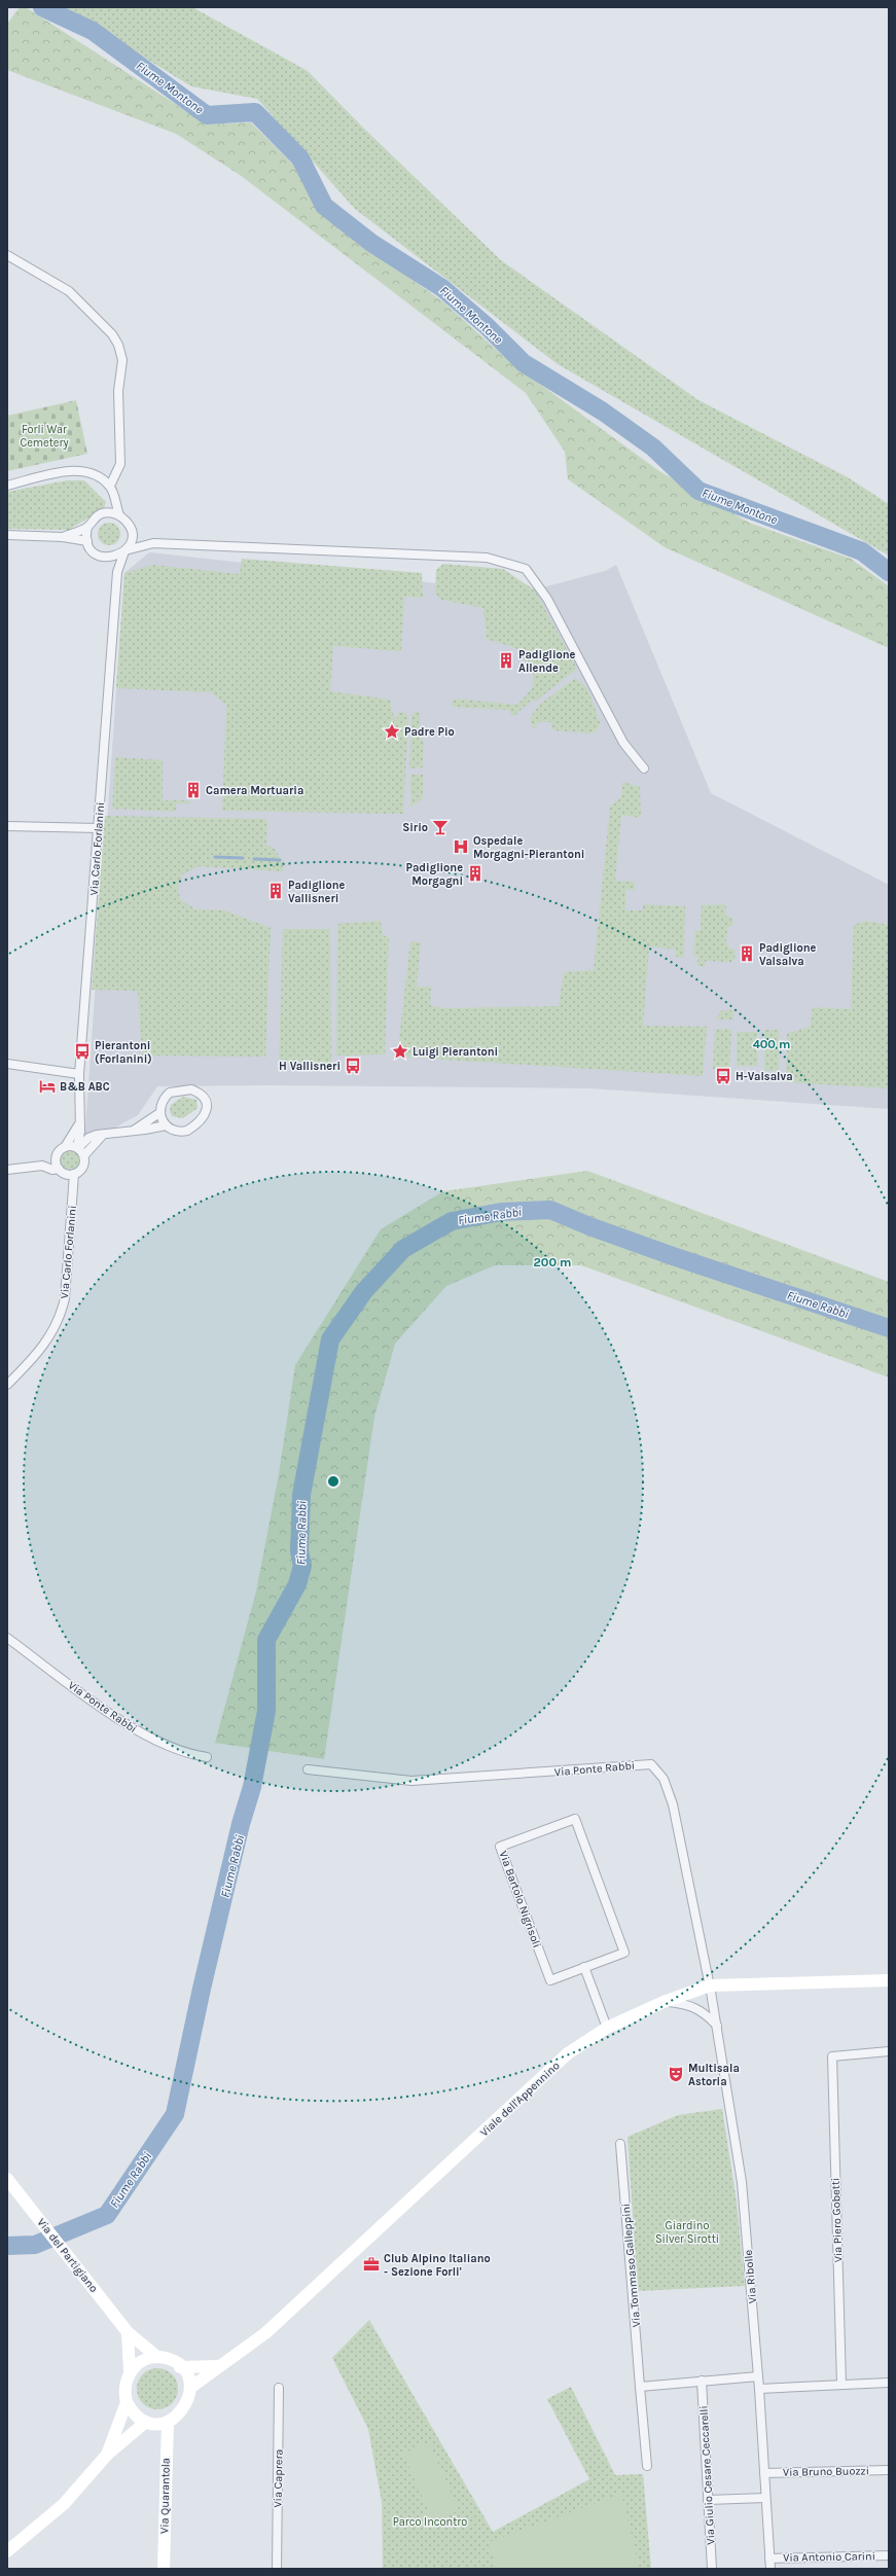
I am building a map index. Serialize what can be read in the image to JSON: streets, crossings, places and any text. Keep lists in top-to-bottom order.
{
  "streets": {
    "main road": ["Viale dell'Appennino", "Via del Partigiano", "Via Quarantola"],
    "street": [
      "Via Carlo Forlanini",
      "Via Ponte Rabbi",
      "Via Bartolo Nigrisoli",
      "Via Piero Gobetti",
      "Via Tommaso Galleppini",
      "Via Ribolle",
      "Via Bruno Buozzi",
      "Via Giulio Cesare Ceccarelli",
      "Via Caprera",
      "Via Antonio Carini"
    ]
  },
  "crossings": [
    ["Via Ponte Rabbi", "Viale dell'Appennino"],
    ["Via Ponte Rabbi", "Via Ribolle"],
    ["Viale dell'Appennino", "Via del Partigiano"],
    ["Viale dell'Appennino", "Via Ribolle"],
    ["Viale dell'Appennino", "Via Quarantola"],
    ["Via del Partigiano", "Via Quarantola"],
    ["Via Ribolle", "Via Bruno Buozzi"],
    ["Via Ribolle", "Via Antonio Carini"]
  ],
  "water": ["Fiume Montone", "Fiume Rabbi"],
  "parks": ["Forli War Cemetery", "Giardino Silver Sirotti", "Parco Incontro"],
  "places": {
    "building": [
      "Padiglione Allende",
      "Camera Mortuaria",
      "Padiglione Morgagni",
      "Padiglione Vallisneri",
      "Padiglione Valsalva"
    ],
    "place": ["Padre Pio", "Luigi Pierantoni"],
    "bar": ["Sirio"],
    "hospital": ["Ospedale Morgagni-Pierantoni"],
    "bus stop": ["Pierantoni (Forlanini)", "H Vallisneri", "H-Valsalva"],
    "hotel": ["B&B ABC"],
    "theatre": ["Multisala Astoria"],
    "office": ["Club Alpino Italiano - Sezione Forli'"]
  },
  "rings": ["400 m", "200 m"]
}
